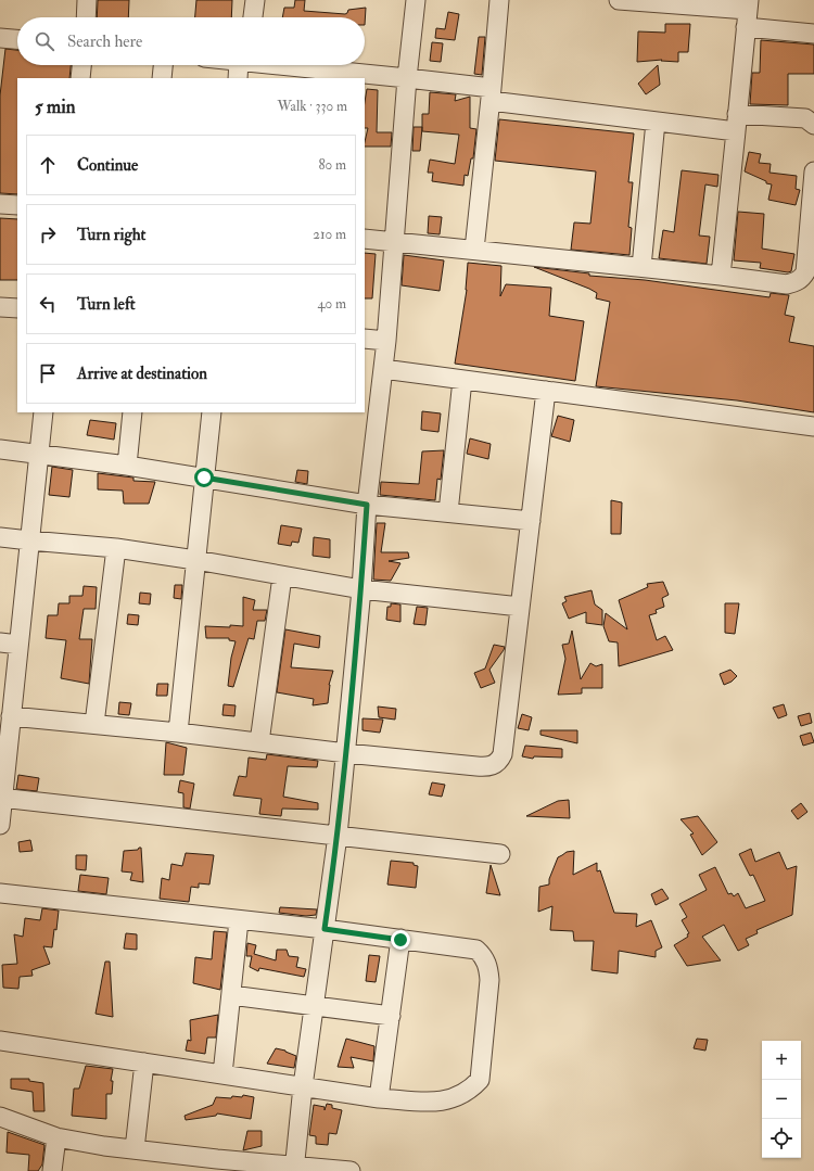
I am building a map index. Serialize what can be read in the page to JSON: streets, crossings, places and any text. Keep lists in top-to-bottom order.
{
  "page": {
    "search": "Search here",
    "heading": ["5 min", "Walk · 330 m"],
    "list": [
      ["Continue", "80 m"],
      ["Turn right", "210 m"],
      ["Turn left", "40 m"],
      "Arrive at destination"
    ],
    "map_buttons": ["+", "−"]
  }
}
